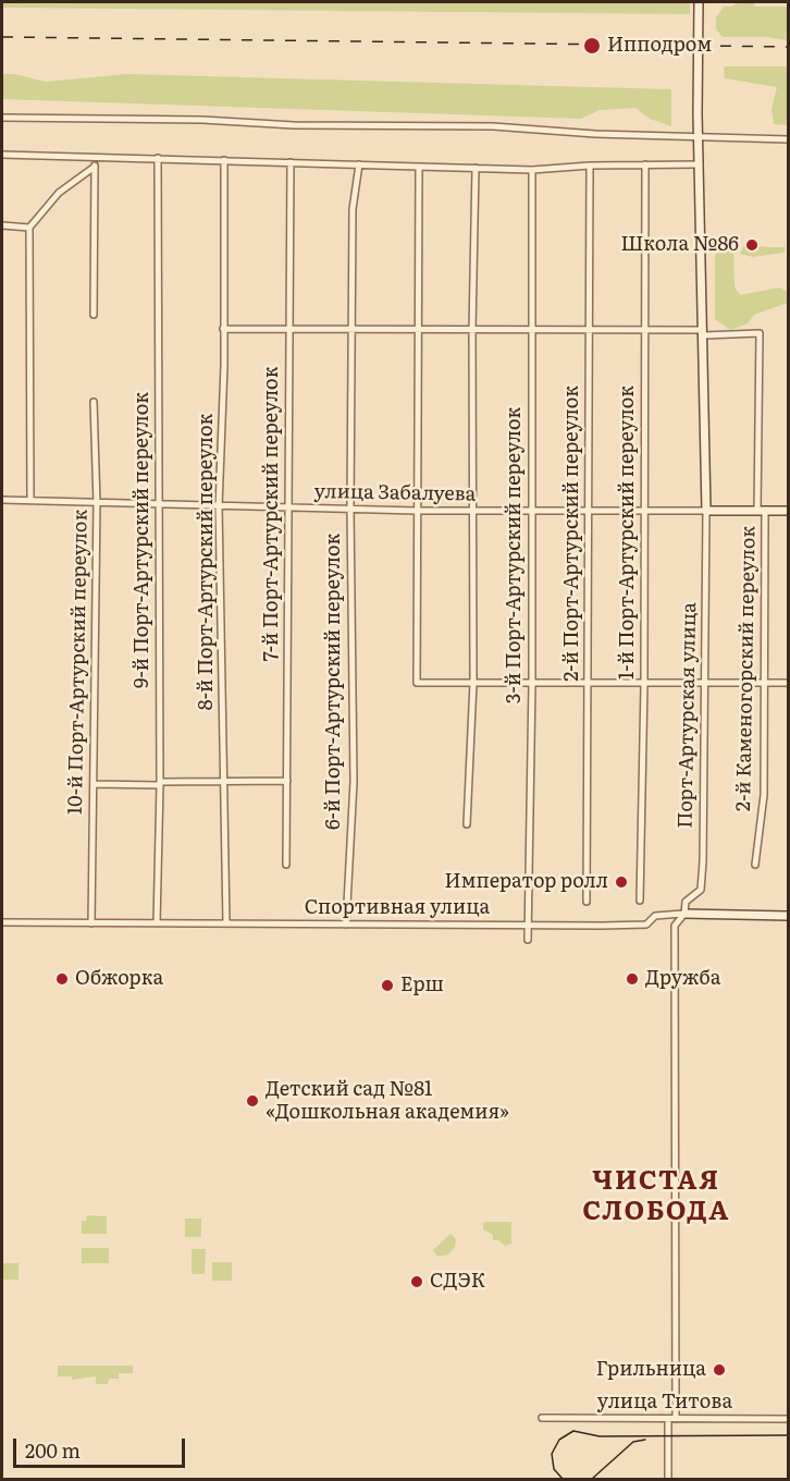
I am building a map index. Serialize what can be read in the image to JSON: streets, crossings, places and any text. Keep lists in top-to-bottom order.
{
  "streets": {
    "street": [
      "улица Забалуева",
      "7-й Порт-Артурский переулок",
      "1-й Порт-Артурский переулок",
      "2-й Порт-Артурский переулок",
      "9-й Порт-Артурский переулок",
      "3-й Порт-Артурский переулок",
      "8-й Порт-Артурский переулок",
      "10-й Порт-Артурский переулок",
      "2-й Каменогорский переулок",
      "6-й Порт-Артурский переулок",
      "Порт-Артурская улица",
      "Спортивная улица",
      "улица Титова"
    ]
  },
  "crossings": [
    ["улица Забалуева", "7-й Порт-Артурский переулок"],
    ["улица Забалуева", "1-й Порт-Артурский переулок"],
    ["улица Забалуева", "2-й Порт-Артурский переулок"],
    ["улица Забалуева", "9-й Порт-Артурский переулок"],
    ["улица Забалуева", "3-й Порт-Артурский переулок"],
    ["улица Забалуева", "8-й Порт-Артурский переулок"],
    ["улица Забалуева", "10-й Порт-Артурский переулок"],
    ["улица Забалуева", "2-й Каменогорский переулок"],
    ["улица Забалуева", "6-й Порт-Артурский переулок"],
    ["улица Забалуева", "Порт-Артурская улица"],
    ["9-й Порт-Артурский переулок", "Спортивная улица"],
    ["3-й Порт-Артурский переулок", "Спортивная улица"],
    ["8-й Порт-Артурский переулок", "Спортивная улица"],
    ["10-й Порт-Артурский переулок", "Спортивная улица"],
    ["2-й Каменогорский переулок", "Порт-Артурская улица"],
    ["6-й Порт-Артурский переулок", "Спортивная улица"],
    ["Порт-Артурская улица", "Спортивная улица"],
    ["Порт-Артурская улица", "улица Титова"]
  ],
  "districts": ["ЧИСТАЯ СЛОБОДА"],
  "places": [
    "Ипподром",
    "Школа №86",
    "Император ролл",
    "Обжорка",
    "Дружба",
    "Ерш",
    "Детский сад №81 «Дошкольная академия»",
    "СДЭК",
    "Грильница"
  ],
  "scale_bar": "200 m"
}
